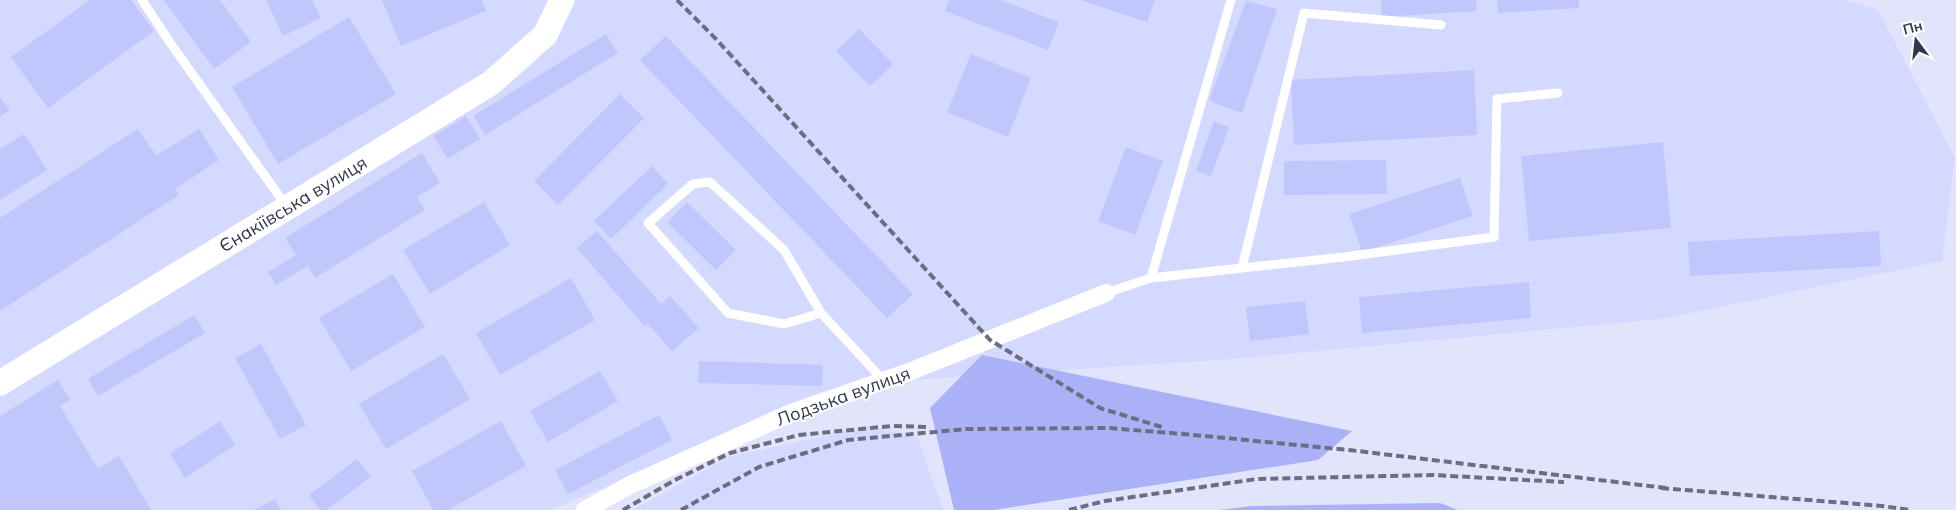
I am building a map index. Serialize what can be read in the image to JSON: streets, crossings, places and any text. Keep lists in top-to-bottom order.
{
  "streets": {
    "street": ["Єнакіївська вулиця", "Лодзька вулиця"]
  },
  "north": "top"
}
